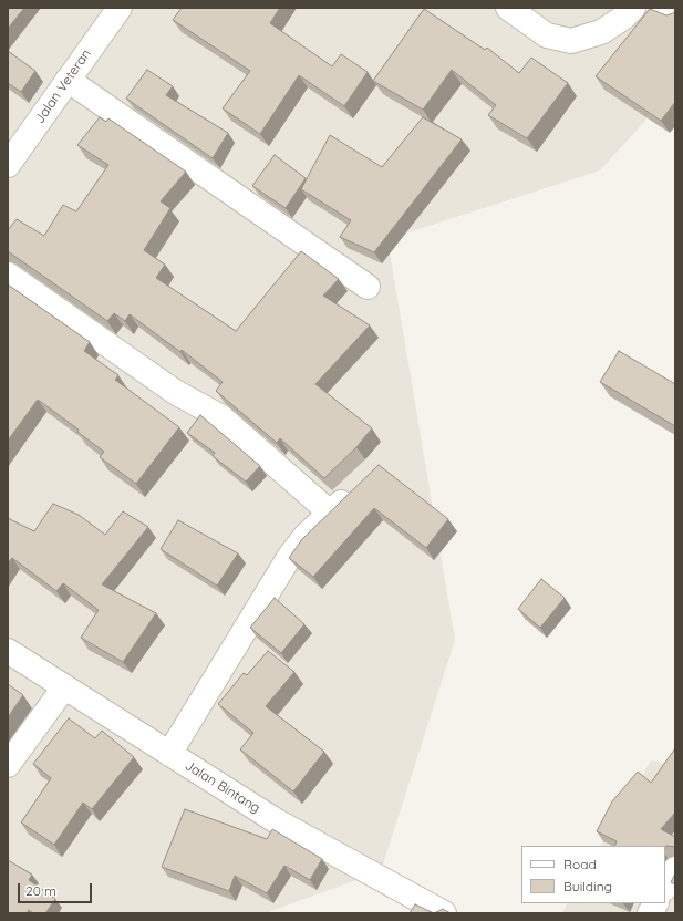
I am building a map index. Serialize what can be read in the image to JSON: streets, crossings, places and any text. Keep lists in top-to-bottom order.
{
  "streets": {
    "street": ["Jalan Veteran", "Jalan Bintang"]
  },
  "legend": ["Road", "Building"],
  "scale_bar": "20 m"
}
